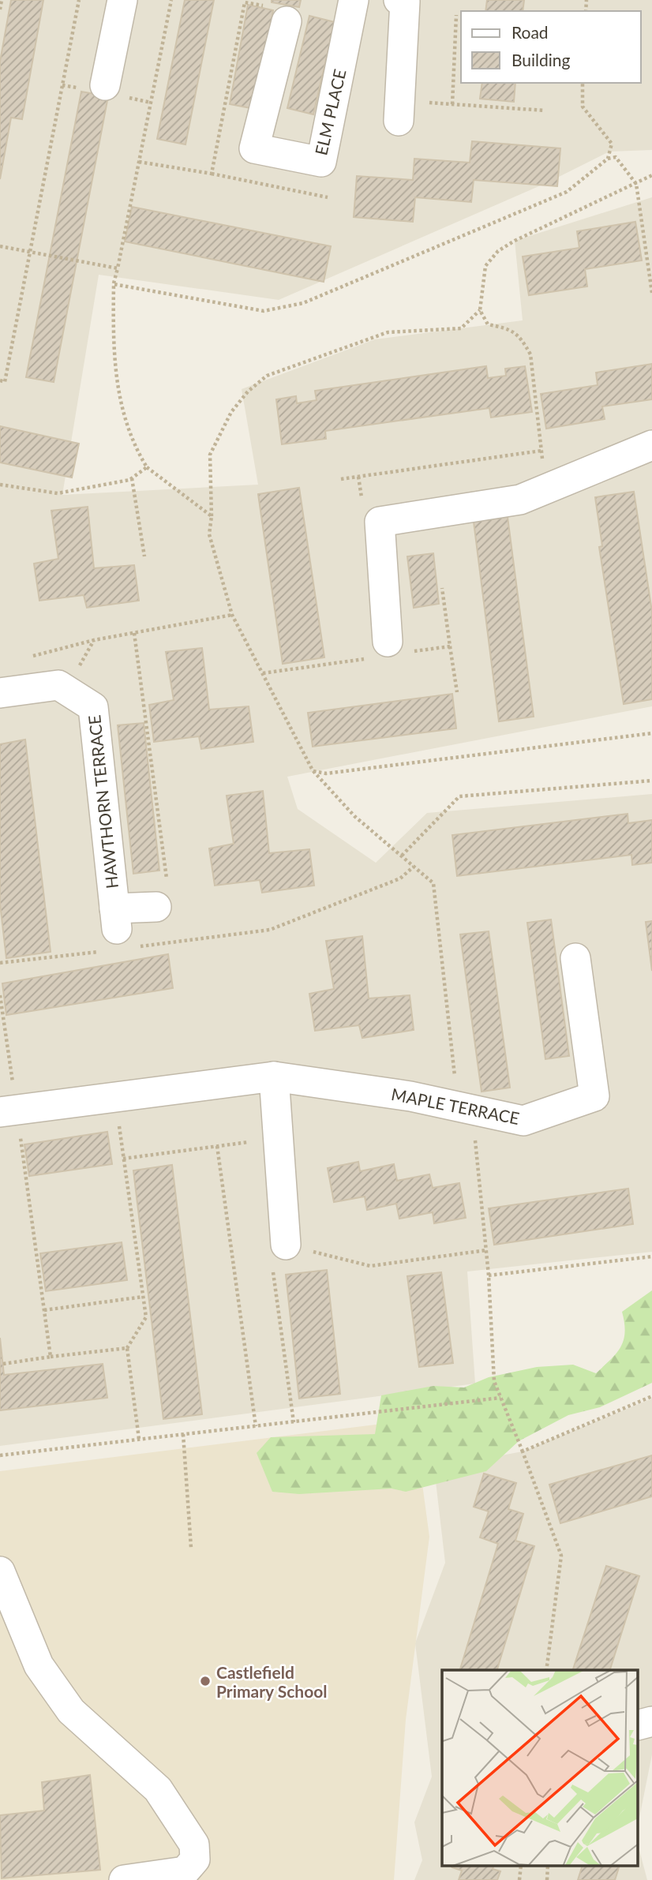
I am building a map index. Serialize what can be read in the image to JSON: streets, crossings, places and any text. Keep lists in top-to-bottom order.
{
  "streets": {
    "street": ["ELM PLACE", "HAWTHORN TERRACE", "MAPLE TERRACE"]
  },
  "places": ["Castlefield Primary School"],
  "legend": ["Road", "Building"]
}
